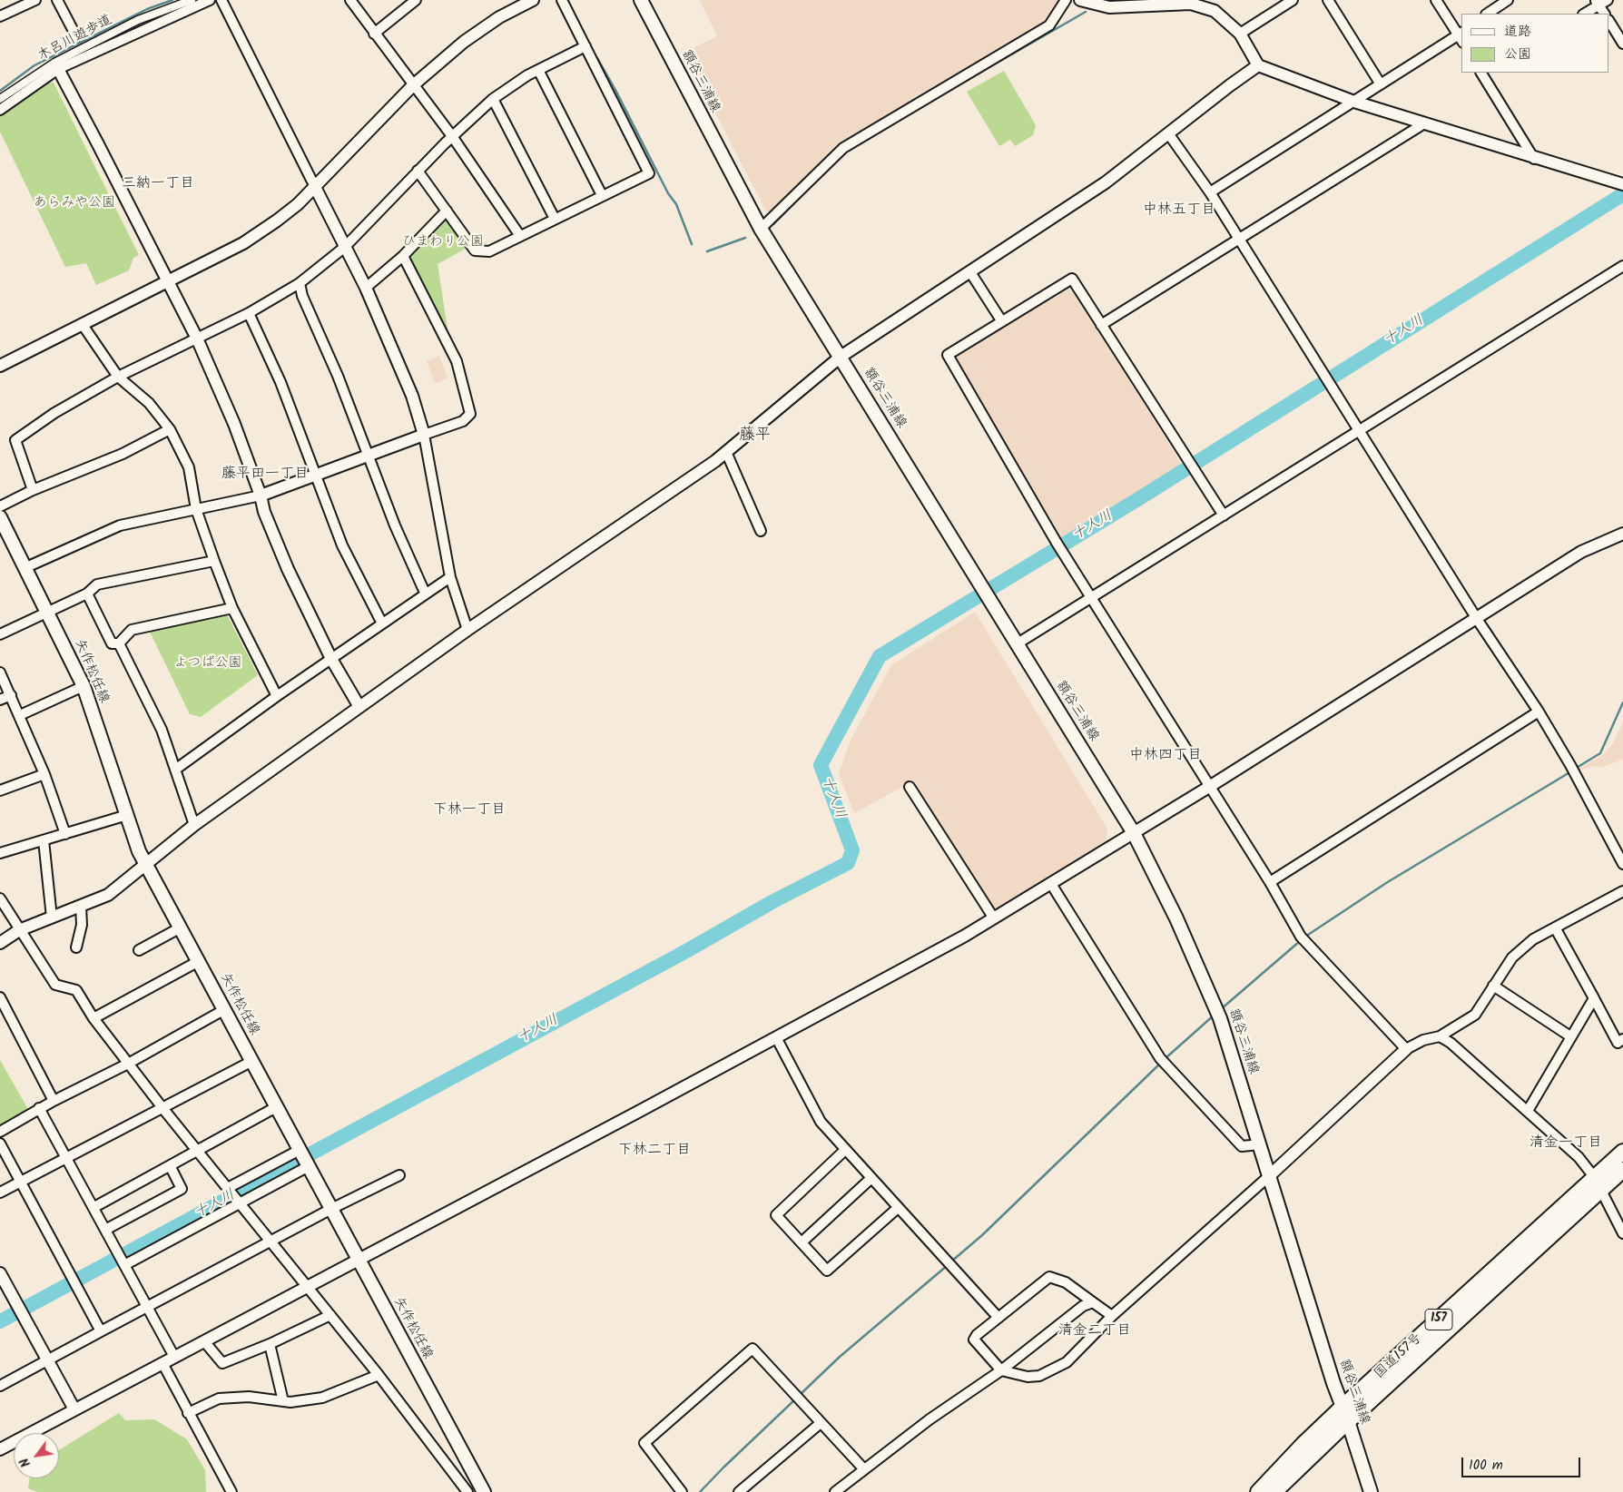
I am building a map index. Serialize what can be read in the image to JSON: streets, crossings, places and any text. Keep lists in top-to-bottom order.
{
  "streets": {
    "highway": ["157", "国道157号"],
    "main road": ["額谷三浦線", "矢作松任線"],
    "street": ["木呂川遊歩道"]
  },
  "crossings": [
    ["額谷三浦線", "国道157号"]
  ],
  "districts": [
    "三納一丁目",
    "中林五丁目",
    "藤平",
    "藤平田一丁目",
    "中林四丁目",
    "下林一丁目",
    "清金一丁目",
    "下林二丁目",
    "清金二丁目"
  ],
  "water": ["十人川"],
  "parks": ["あらみや公園", "ひまわり公園", "よつば公園"],
  "legend": ["道路", "公園"],
  "scale_bar": "100 m",
  "north": "bottom left"
}
